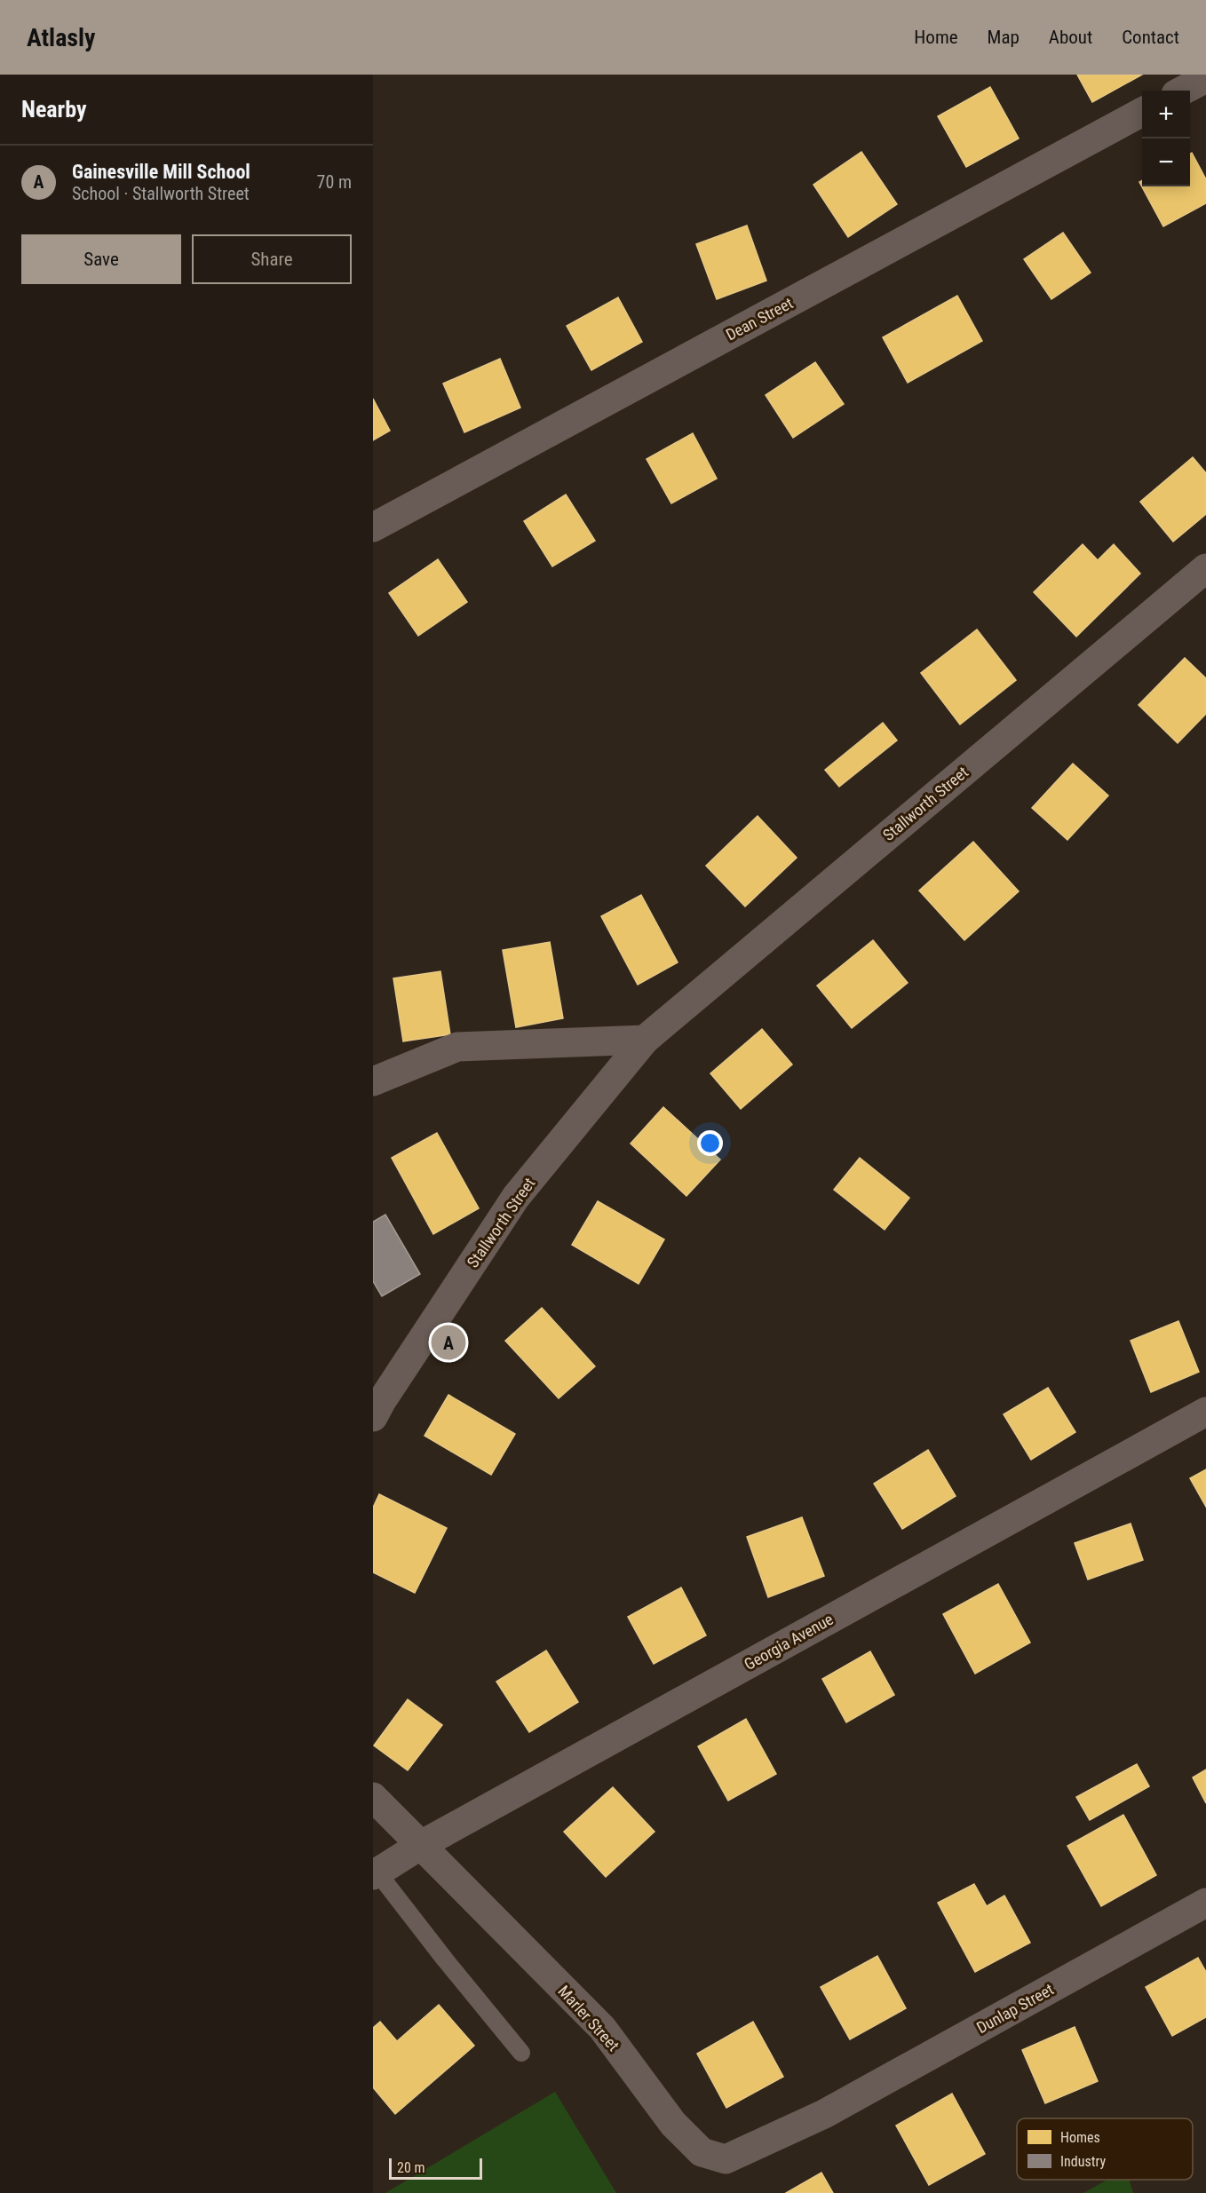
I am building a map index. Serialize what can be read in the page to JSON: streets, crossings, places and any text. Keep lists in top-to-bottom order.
{
  "streets": {
    "street": [
      "Dean Street",
      "Stallworth Street",
      "Georgia Avenue",
      "Dunlap Street",
      "Marler Street"
    ]
  },
  "crossings": [
    ["Georgia Avenue", "Marler Street"],
    ["Dunlap Street", "Marler Street"]
  ],
  "legend": ["Homes", "Industry"],
  "scale_bar": "20 m",
  "page": {
    "header": "Atlasly",
    "nav": [
      "Home",
      "Map",
      "About",
      "Contact"
    ],
    "heading": "Nearby",
    "map_buttons": ["+", "−"],
    "list": [
      {
        "mark": "A",
        "name": "Gainesville Mill School",
        "note": "School · Stallworth Street",
        "value": "70 m"
      }
    ],
    "buttons": ["Save", "Share"],
    "pins": "A",
    "scale": "20 m"
  }
}
